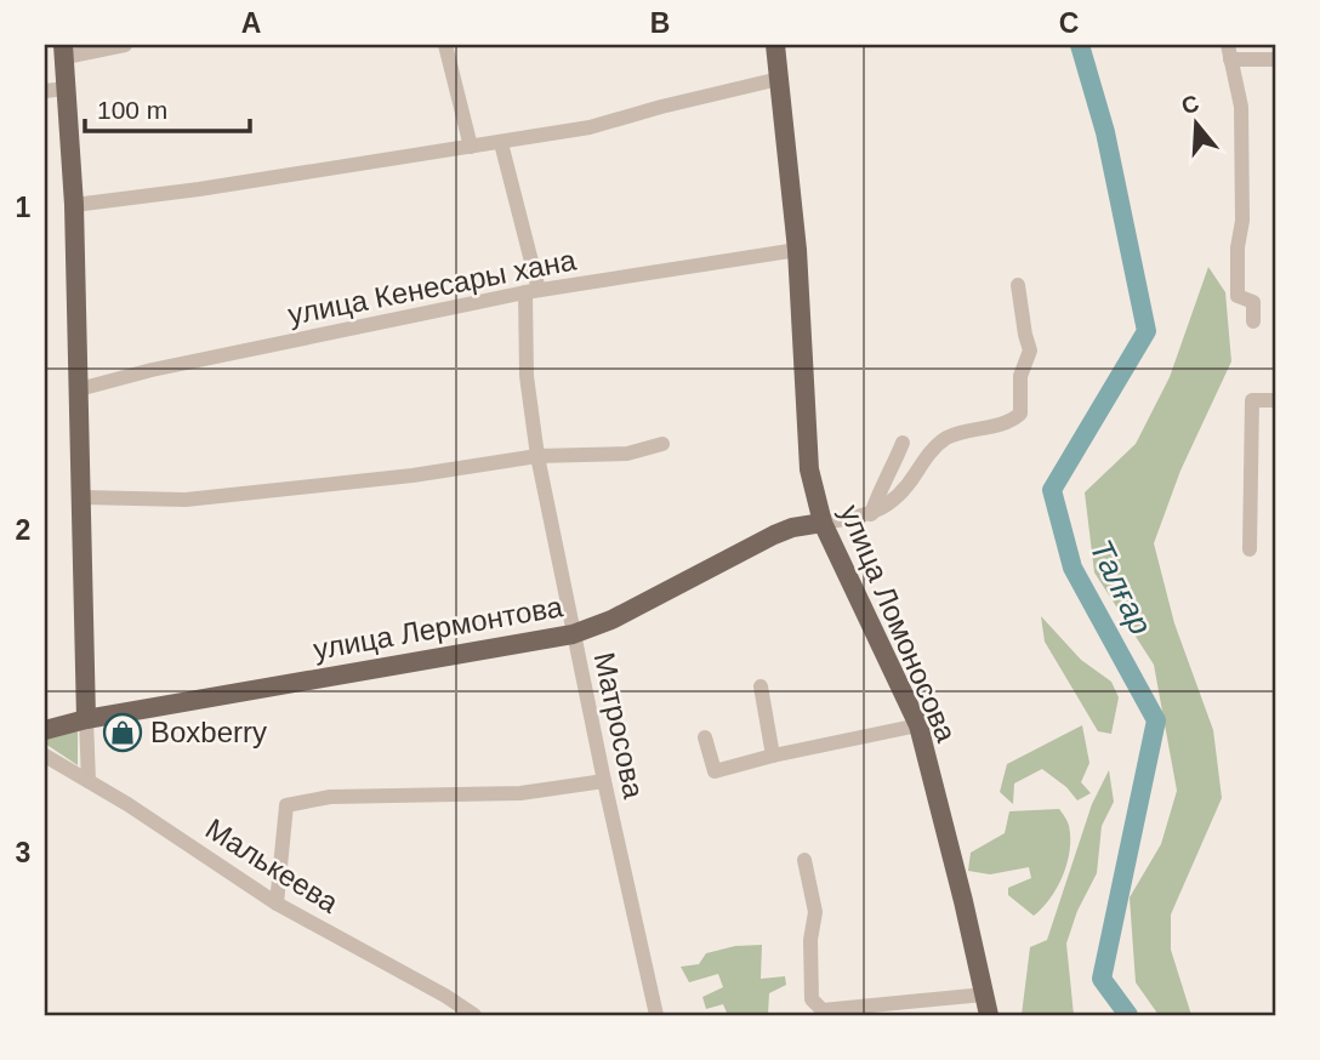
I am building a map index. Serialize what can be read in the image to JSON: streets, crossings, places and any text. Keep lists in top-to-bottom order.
{
  "streets": {
    "main road": ["улица Ломоносова", "улица Лермонтова"],
    "street": ["улица Кенесары хана", "Матросова", "Малькеева"]
  },
  "crossings": [
    ["улица Кенесары хана", "улица Ломоносова"],
    ["улица Кенесары хана", "Матросова"],
    ["улица Ломоносова", "улица Лермонтова"],
    ["улица Лермонтова", "Матросова"]
  ],
  "water": ["Талғар"],
  "places": {
    "shop": ["Boxberry"]
  },
  "scale_bar": "100 m",
  "north": "top",
  "grid": {
    "columns": ["A", "B", "C"],
    "rows": ["1", "2", "3"]
  }
}
